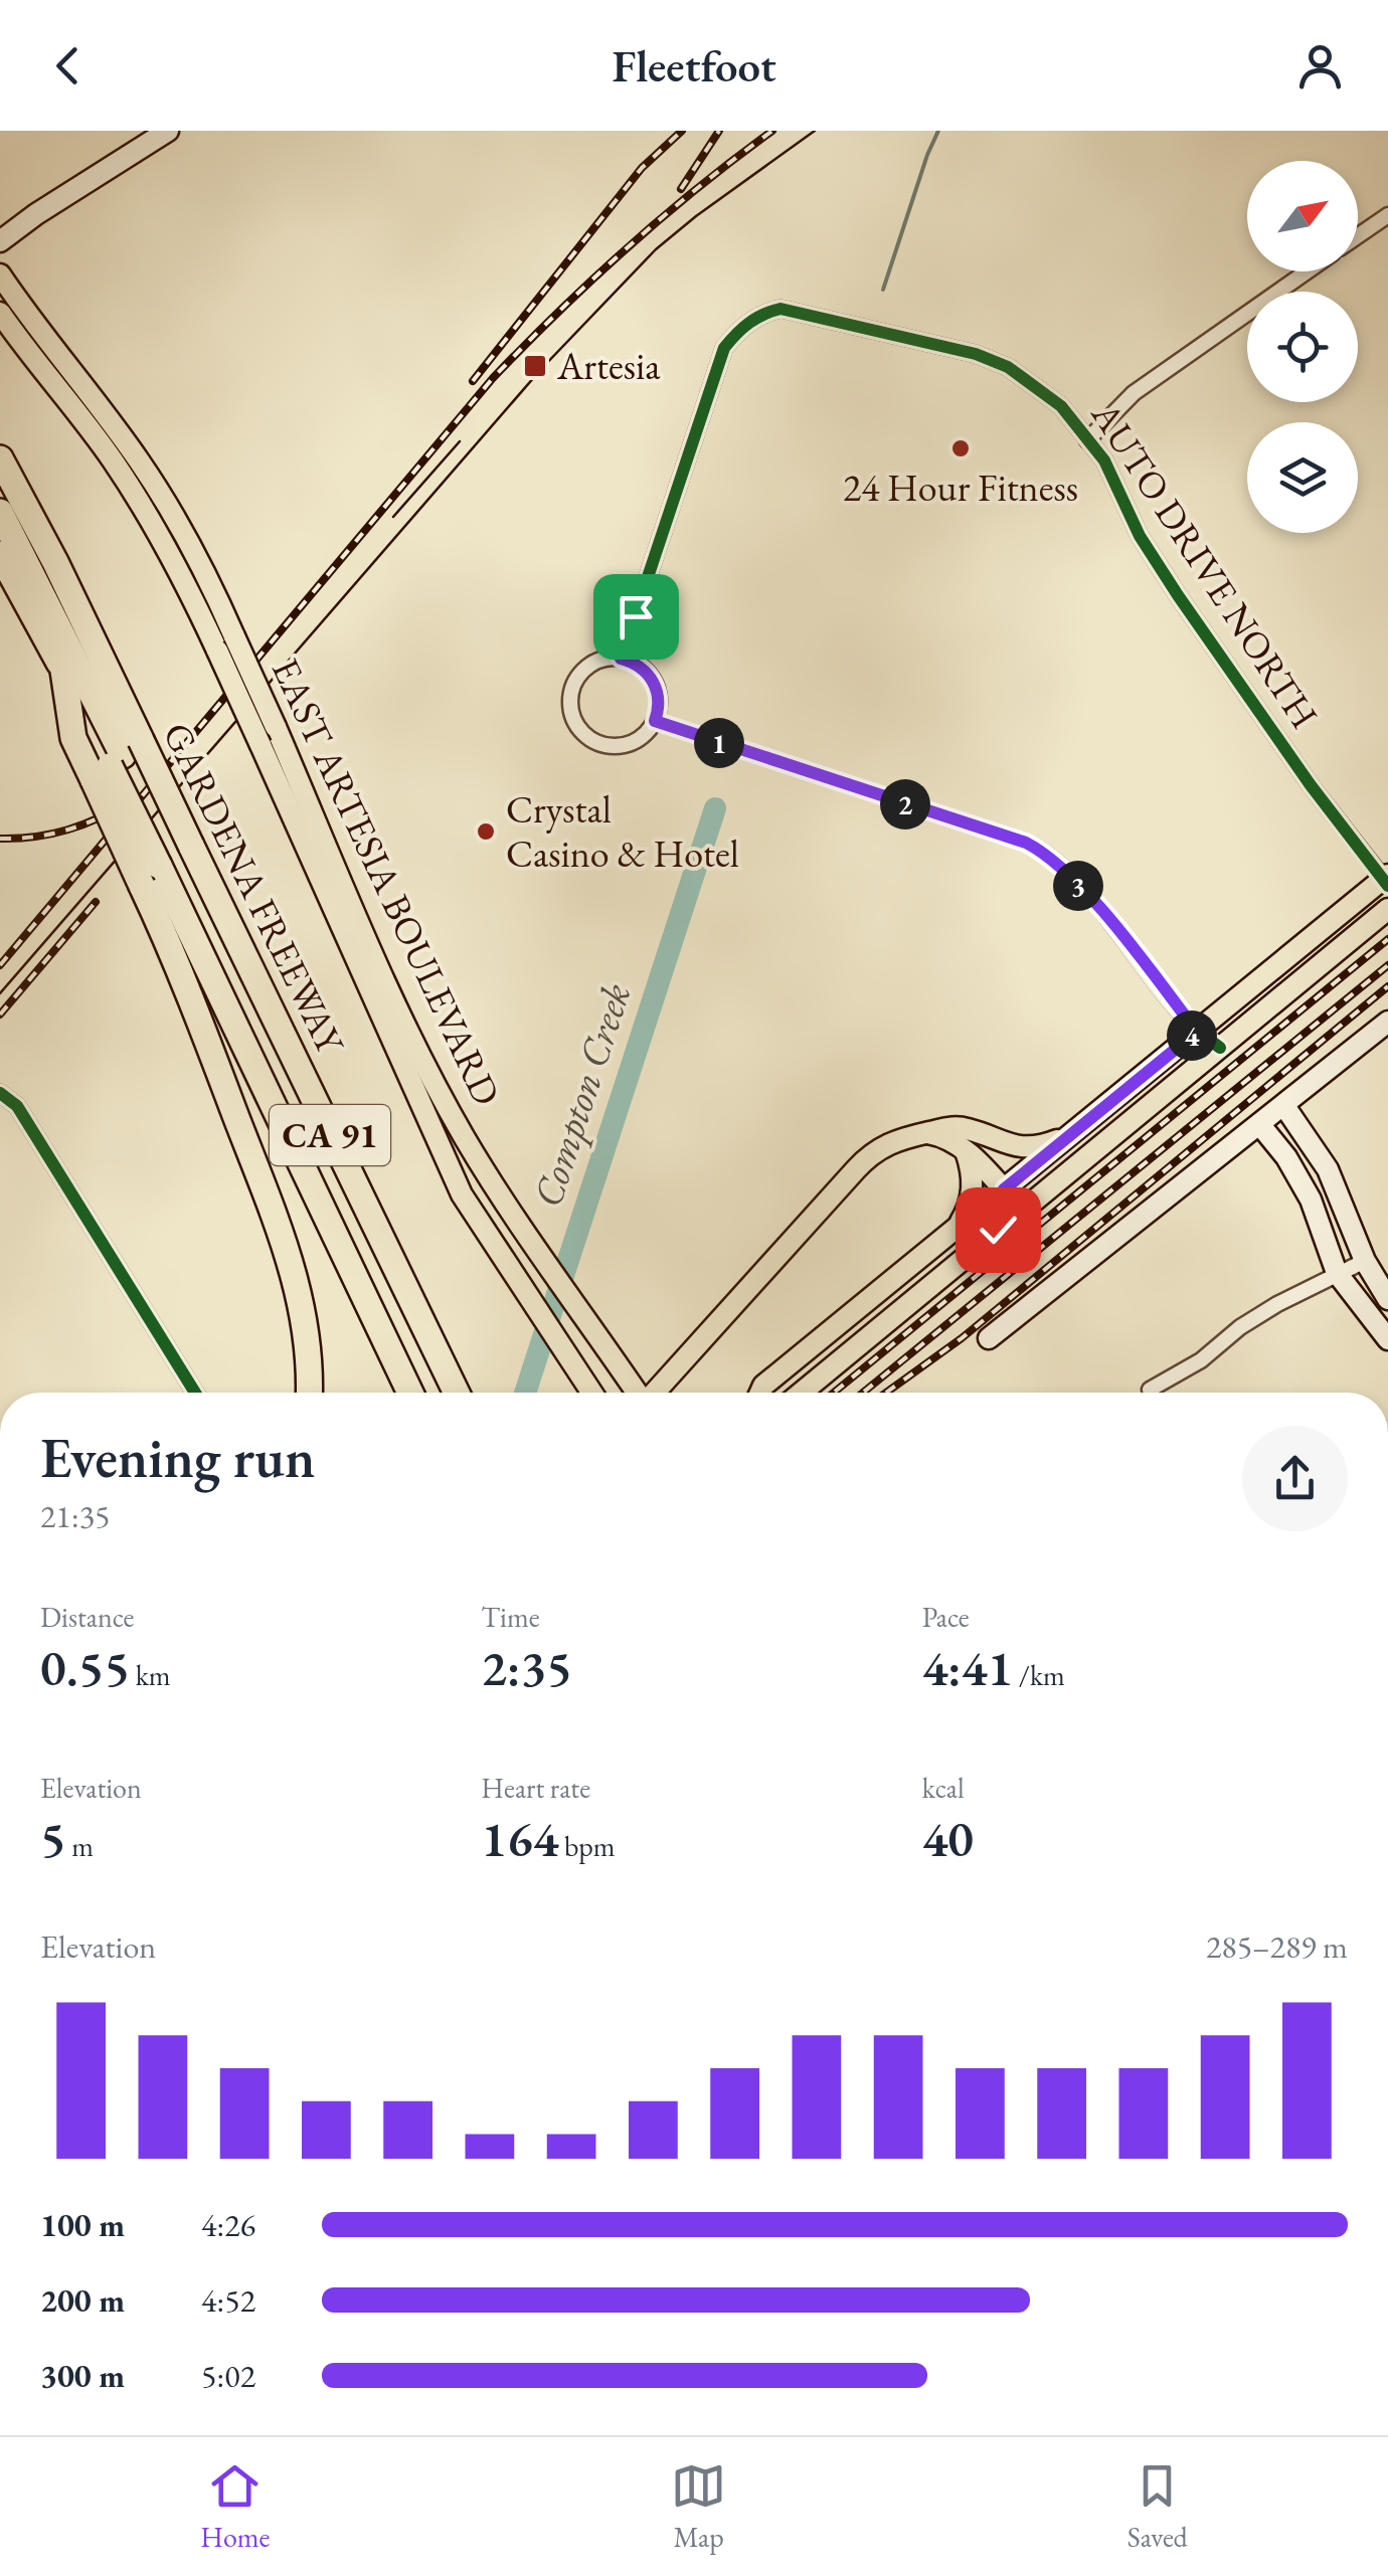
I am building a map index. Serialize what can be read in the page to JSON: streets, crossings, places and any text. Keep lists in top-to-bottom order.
{
  "streets": {
    "highway": ["GARDENA FREEWAY", "CA 91"],
    "main road": ["EAST ARTESIA BOULEVARD"],
    "street": ["AUTO DRIVE NORTH"]
  },
  "water": ["Compton Creek"],
  "places": {
    "transit": ["Artesia"],
    "other": ["24 Hour Fitness", "Crystal Casino & Hotel"]
  },
  "north": "top right",
  "page": {
    "header": "Fleetfoot",
    "pins": [
      "1",
      "2",
      "3",
      "4"
    ],
    "heading": ["Evening run", "21:35"],
    "stats": [
      ["Distance", "0.55 km"],
      ["Time", "2:35"],
      ["Pace", "4:41 /km"],
      ["Elevation", "5 m"],
      ["Heart rate", "164 bpm"],
      ["kcal", "40"]
    ],
    "chart": ["Elevation", "285–289 m"],
    "list": [
      {
        "name": "100 m",
        "note": "4:26"
      },
      {
        "name": "200 m",
        "note": "4:52"
      },
      {
        "name": "300 m",
        "note": "5:02"
      }
    ],
    "tabs": ["Home", "Map", "Saved"]
  }
}
